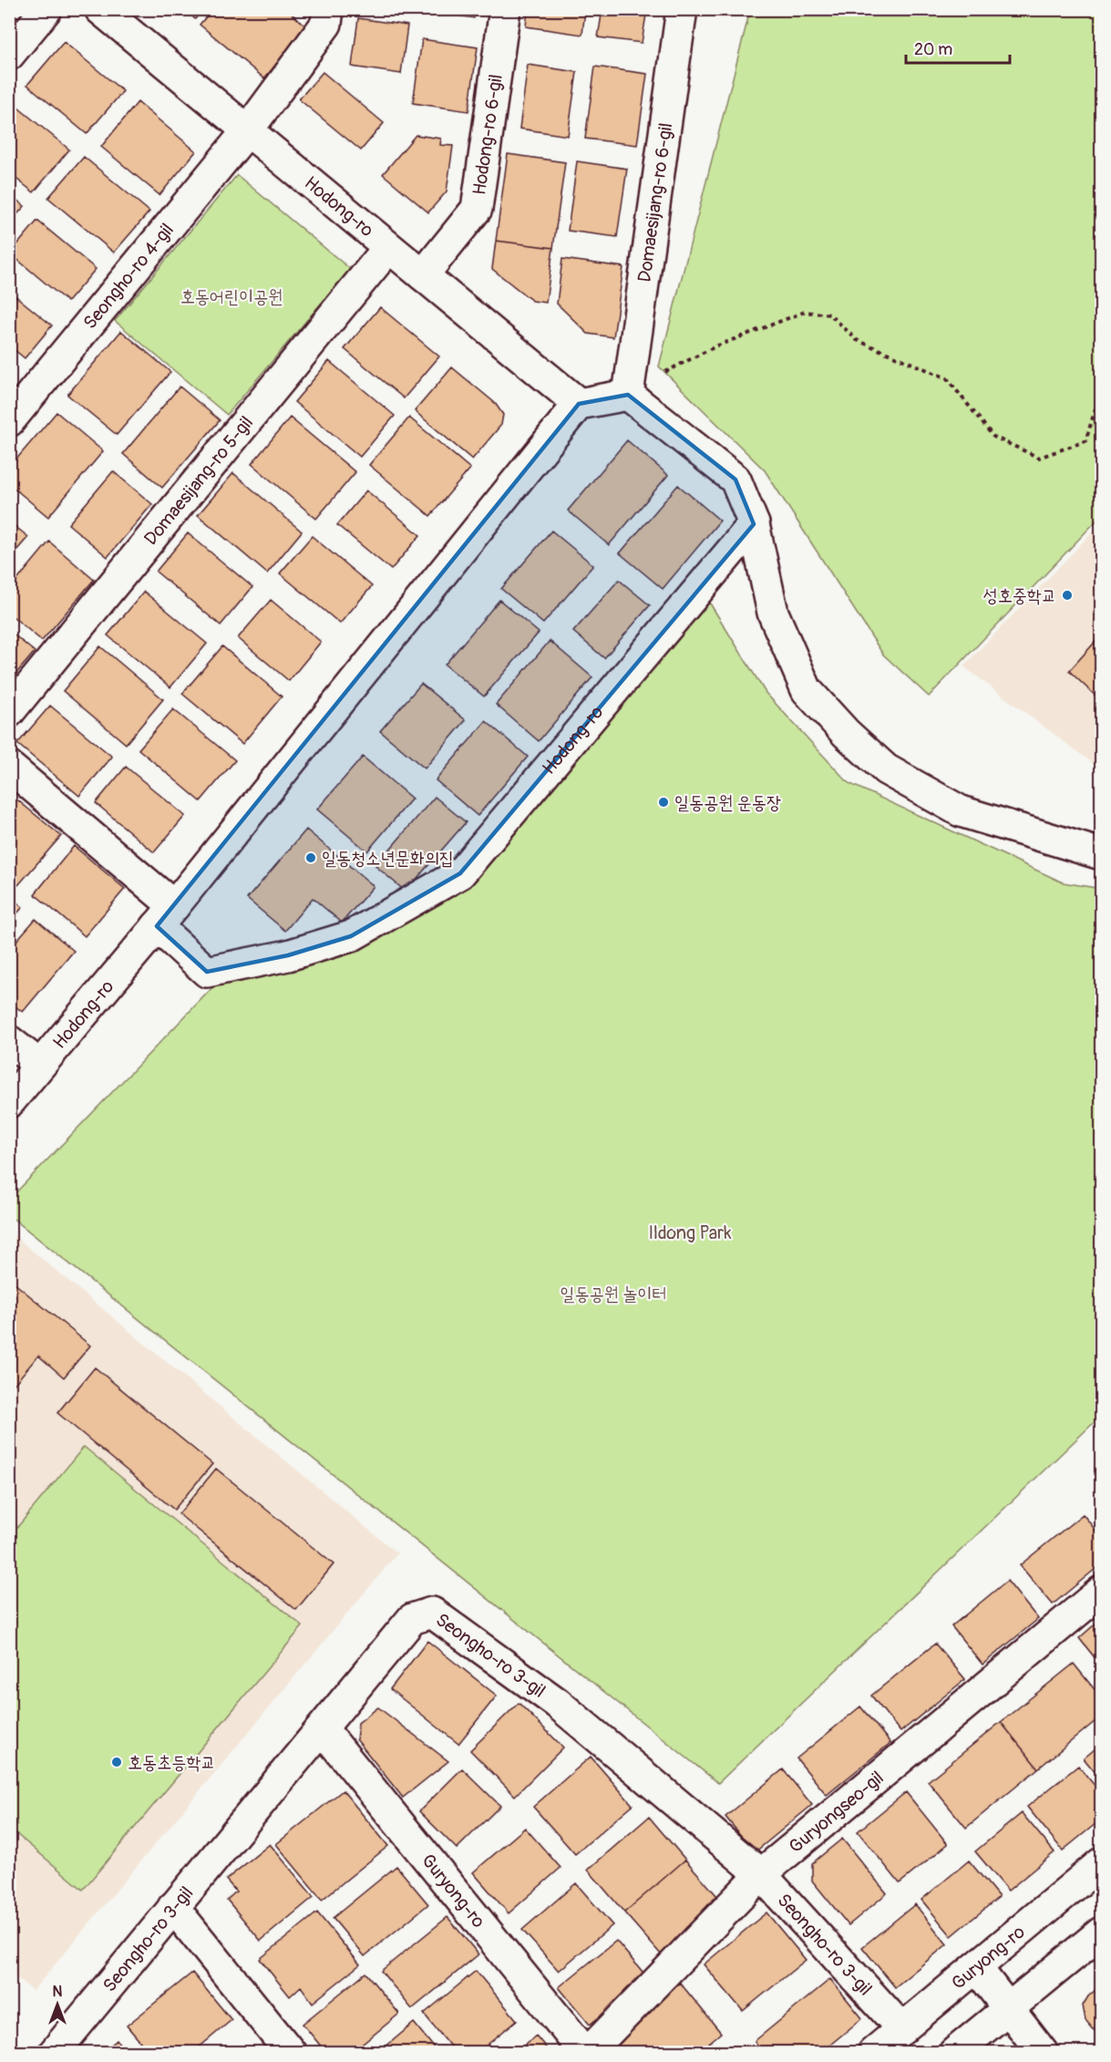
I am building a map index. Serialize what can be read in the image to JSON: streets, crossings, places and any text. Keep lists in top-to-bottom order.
{
  "streets": {
    "street": [
      "Hodong-ro 6-gil",
      "Domaesijang-ro 6-gil",
      "Hodong-ro",
      "Seongho-ro 4-gil",
      "Domaesijang-ro 5-gil",
      "Seongho-ro 3-gil",
      "Guryongseo-gil",
      "Guryong-ro"
    ]
  },
  "crossings": [
    ["Hodong-ro 6-gil", "Hodong-ro"],
    ["Hodong-ro", "Seongho-ro 4-gil"],
    ["Hodong-ro", "Domaesijang-ro 5-gil"],
    ["Seongho-ro 3-gil", "Guryongseo-gil"],
    ["Seongho-ro 3-gil", "Guryong-ro"],
    ["Guryongseo-gil", "Guryong-ro"]
  ],
  "parks": ["호동어린이공원", "Ildong Park", "일동공원 놀이터"],
  "places": [
    "성호중학교",
    "일동공원 운동장",
    "일동청소년문화의집",
    "호동초등학교"
  ],
  "scale_bar": "20 m",
  "north": "top"
}
